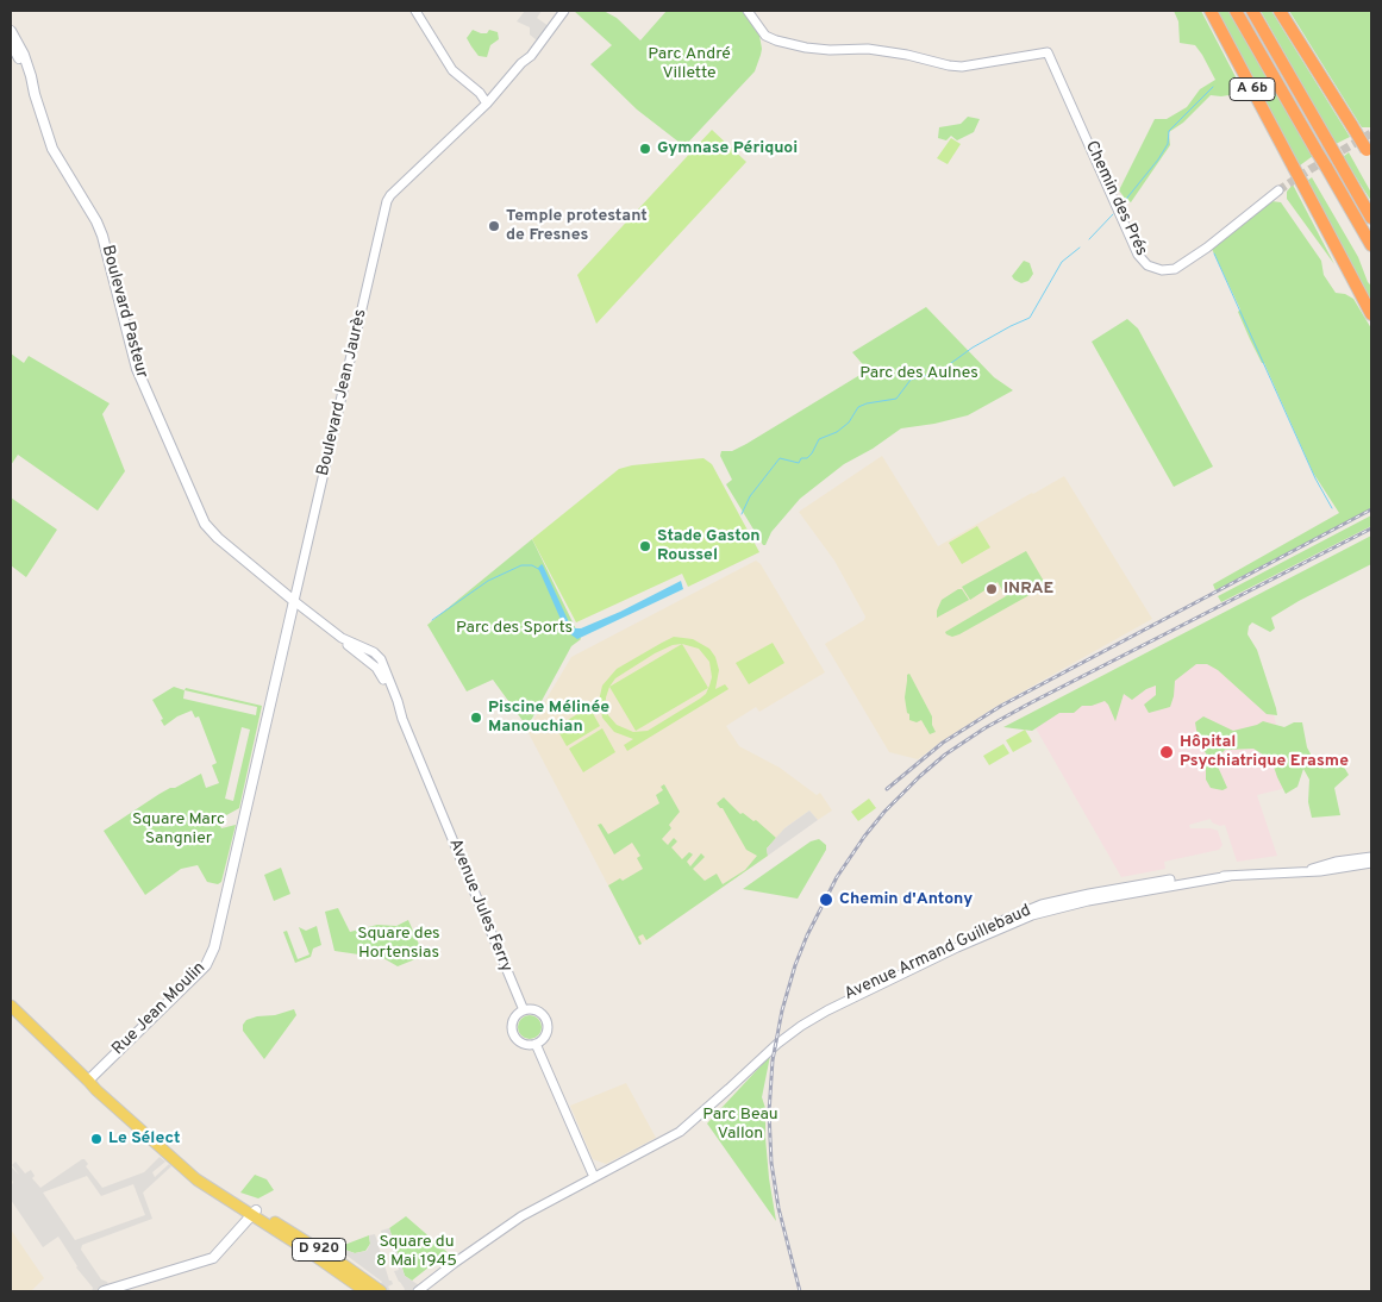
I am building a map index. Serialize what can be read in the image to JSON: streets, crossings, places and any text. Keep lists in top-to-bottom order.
{
  "streets": {
    "highway": ["A 6b"],
    "main road": [
      "Boulevard Pasteur",
      "Boulevard Jean Jaurès",
      "Rue Jean Moulin",
      "D 920"
    ],
    "street": ["Chemin des Prés", "Avenue Jules Ferry", "Avenue Armand Guillebaud"]
  },
  "crossings": [
    ["Boulevard Pasteur", "Boulevard Jean Jaurès"],
    ["Boulevard Pasteur", "Avenue Jules Ferry"],
    ["Boulevard Jean Jaurès", "Avenue Jules Ferry"],
    ["Boulevard Jean Jaurès", "Rue Jean Moulin"],
    ["Rue Jean Moulin", "D 920"]
  ],
  "parks": [
    "Parc André Villette",
    "Parc des Aulnes",
    "Parc des Sports",
    "Square Marc Sangnier",
    "Square des Hortensias",
    "Parc Beau Vallon",
    "Square du 8 Mai 1945"
  ],
  "places": [
    "Gymnase Périquoi",
    "Temple protestant de Fresnes",
    "Stade Gaston Roussel",
    "INRAE",
    "Piscine Mélinée Manouchian",
    "Hôpital Psychiatrique Erasme",
    "Chemin d'Antony",
    "Le Sélect"
  ]
}
